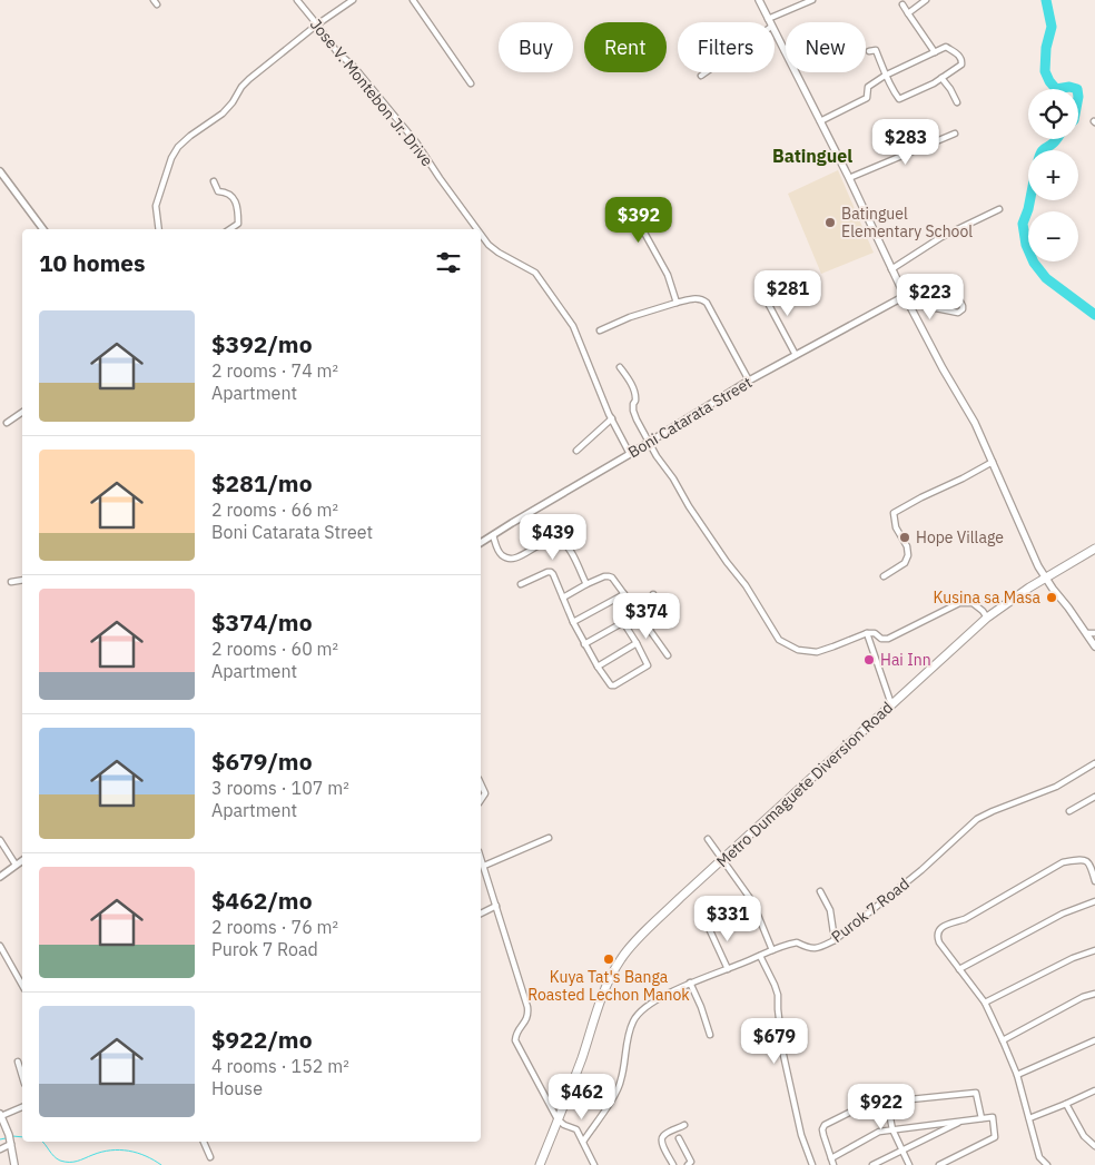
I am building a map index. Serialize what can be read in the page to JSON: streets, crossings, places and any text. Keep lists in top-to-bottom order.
{
  "streets": {
    "highway": ["Metro Dumaguete Diversion Road"],
    "street": ["Jose V. Montebon Jr. Drive", "Boni Catarata Street", "Purok 7 Road"]
  },
  "crossings": [
    ["Jose V. Montebon Jr. Drive", "Boni Catarata Street"]
  ],
  "districts": ["Batinguel"],
  "places": [
    "Batinguel Elementary School",
    "Hope Village",
    "Kusina sa Masa",
    "Hai Inn",
    "Kuya Tat's Banga Roasted Lechon Manok"
  ],
  "page": {
    "chip": [
      "Buy",
      "Rent",
      "Filters",
      "New"
    ],
    "map_buttons": ["+", "−"],
    "price": [
      "$283",
      "$392",
      "$281",
      "$223",
      "$439",
      "$374",
      "$331",
      "$679",
      "$462",
      "$922"
    ],
    "heading": "10 homes",
    "list": [
      {
        "name": "$392/mo",
        "note": "2 rooms · 74 m² · Apartment"
      },
      {
        "name": "$281/mo",
        "note": "2 rooms · 66 m² · Boni Catarata Street"
      },
      {
        "name": "$374/mo",
        "note": "2 rooms · 60 m² · Apartment"
      },
      {
        "name": "$679/mo",
        "note": "3 rooms · 107 m² · Apartment"
      },
      {
        "name": "$462/mo",
        "note": "2 rooms · 76 m² · Purok 7 Road"
      },
      {
        "name": "$922/mo",
        "note": "4 rooms · 152 m² · House"
      }
    ]
  }
}
